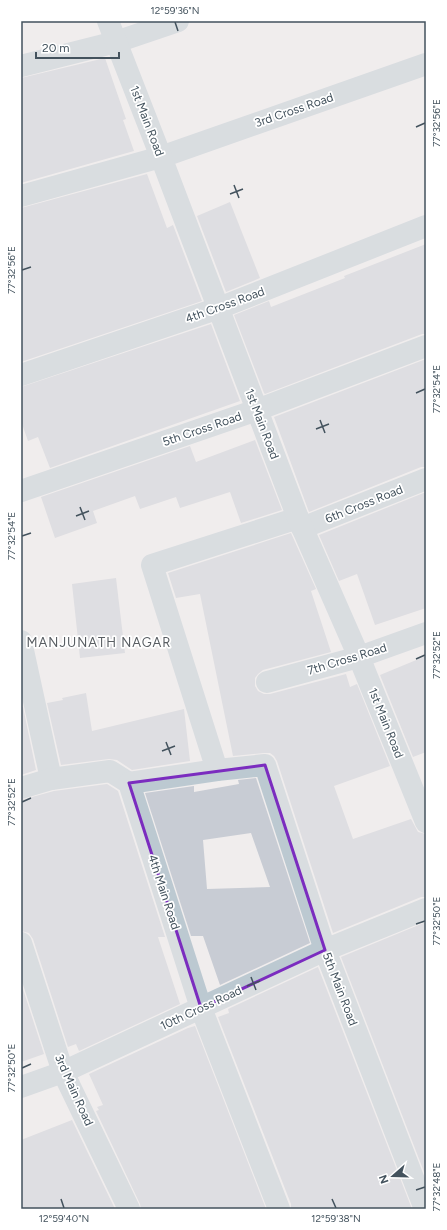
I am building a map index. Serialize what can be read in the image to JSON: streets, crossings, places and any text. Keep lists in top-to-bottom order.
{
  "streets": {
    "street": [
      "3rd Cross Road",
      "1st Main Road",
      "4th Cross Road",
      "5th Cross Road",
      "6th Cross Road",
      "7th Cross Road",
      "4th Main Road",
      "5th Main Road",
      "10th Cross Road",
      "3rd Main Road"
    ]
  },
  "crossings": [
    ["3rd Cross Road", "1st Main Road"],
    ["1st Main Road", "4th Cross Road"],
    ["1st Main Road", "5th Cross Road"],
    ["1st Main Road", "6th Cross Road"],
    ["1st Main Road", "7th Cross Road"],
    ["6th Cross Road", "5th Main Road"],
    ["4th Main Road", "10th Cross Road"],
    ["5th Main Road", "10th Cross Road"],
    ["10th Cross Road", "3rd Main Road"]
  ],
  "districts": ["MANJUNATH NAGAR"],
  "scale_bar": "20 m",
  "north": "left",
  "coordinates": [
    "12°59'36\"N",
    "77°32'56\"E",
    "77°32'54\"E",
    "77°32'52\"E",
    "77°32'50\"E",
    "77°32'48\"E",
    "12°59'40\"N",
    "12°59'38\"N"
  ]
}
